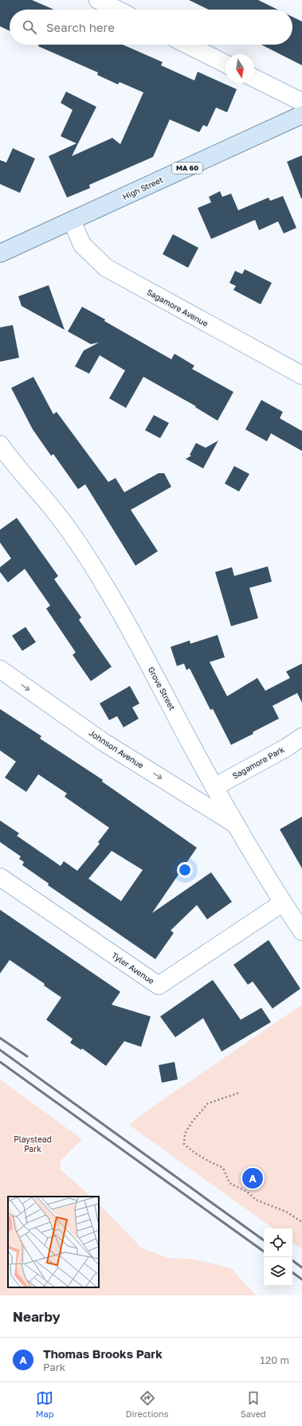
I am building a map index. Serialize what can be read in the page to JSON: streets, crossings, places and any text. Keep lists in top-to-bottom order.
{
  "streets": {
    "main road": ["MA 60", "High Street"],
    "street": [
      "Sagamore Avenue",
      "Grove Street",
      "Johnson Avenue",
      "Sagamore Park",
      "Tyler Avenue"
    ]
  },
  "crossings": [
    ["High Street", "Sagamore Avenue"],
    ["Grove Street", "Johnson Avenue"],
    ["Grove Street", "Sagamore Park"],
    ["Grove Street", "Tyler Avenue"]
  ],
  "one_way": ["Johnson Avenue"],
  "parks": ["Playstead Park"],
  "north": "bottom",
  "page": {
    "search": "Search here",
    "pins": "A",
    "heading": "Nearby",
    "list": [
      {
        "mark": "A",
        "name": "Thomas Brooks Park",
        "note": "Park",
        "value": "120 m"
      }
    ],
    "nav": ["Map", "Directions", "Saved"]
  }
}
